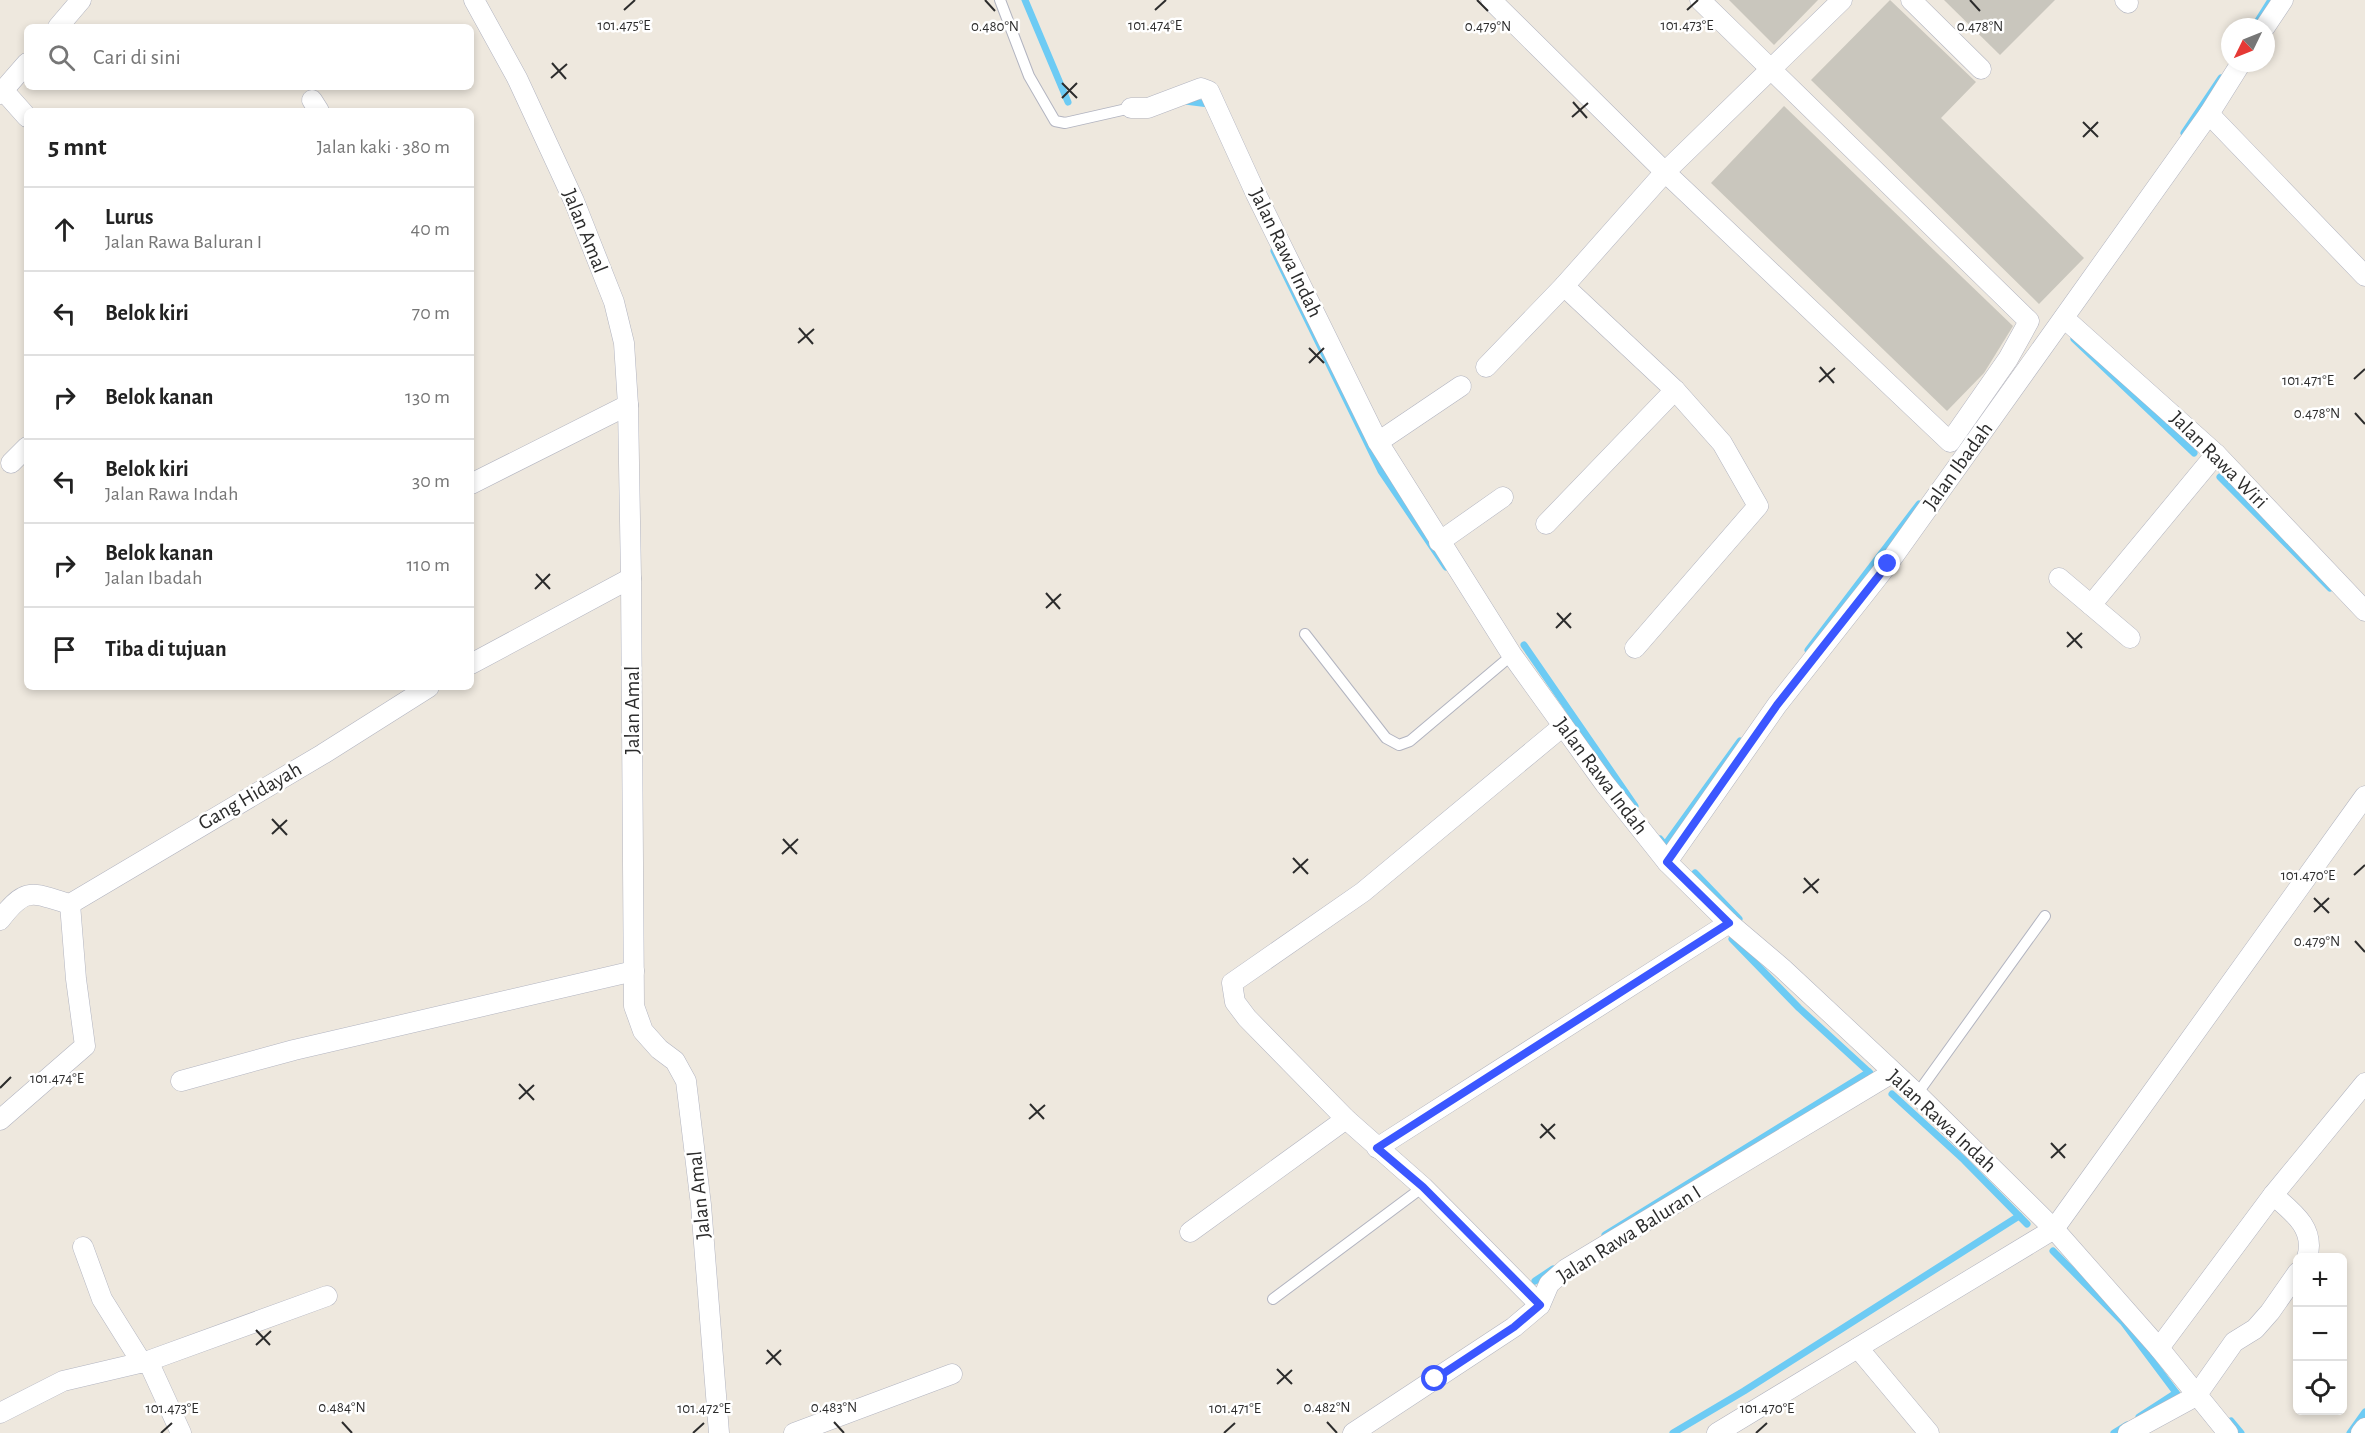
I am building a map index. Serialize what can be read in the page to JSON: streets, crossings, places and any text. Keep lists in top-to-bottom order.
{
  "streets": {
    "street": [
      "Jalan Amal",
      "Jalan Rawa Indah",
      "Jalan Rawa Wiri",
      "Jalan Ibadah",
      "Gang Hidayah",
      "Jalan Rawa Baluran I"
    ]
  },
  "crossings": [
    ["Jalan Rawa Indah", "Jalan Ibadah"],
    ["Jalan Rawa Indah", "Jalan Rawa Baluran I"],
    ["Jalan Rawa Wiri", "Jalan Ibadah"]
  ],
  "north": "bottom left",
  "page": {
    "search": "Cari di sini",
    "heading": ["5 mnt", "Jalan kaki · 380 m"],
    "list": [
      ["Lurus", "Jalan Rawa Baluran I", "40 m"],
      ["Belok kiri", "70 m"],
      ["Belok kanan", "130 m"],
      ["Belok kiri", "Jalan Rawa Indah", "30 m"],
      ["Belok kanan", "Jalan Ibadah", "110 m"],
      "Tiba di tujuan"
    ],
    "map_buttons": ["+", "−"]
  },
  "coordinates": [
    "101.475°E",
    "101.474°E",
    "101.473°E",
    "0.480°N",
    "0.479°N",
    "0.478°N",
    "101.471°E",
    "101.470°E",
    "0.484°N",
    "0.483°N",
    "0.482°N",
    "101.472°E"
  ]
}
